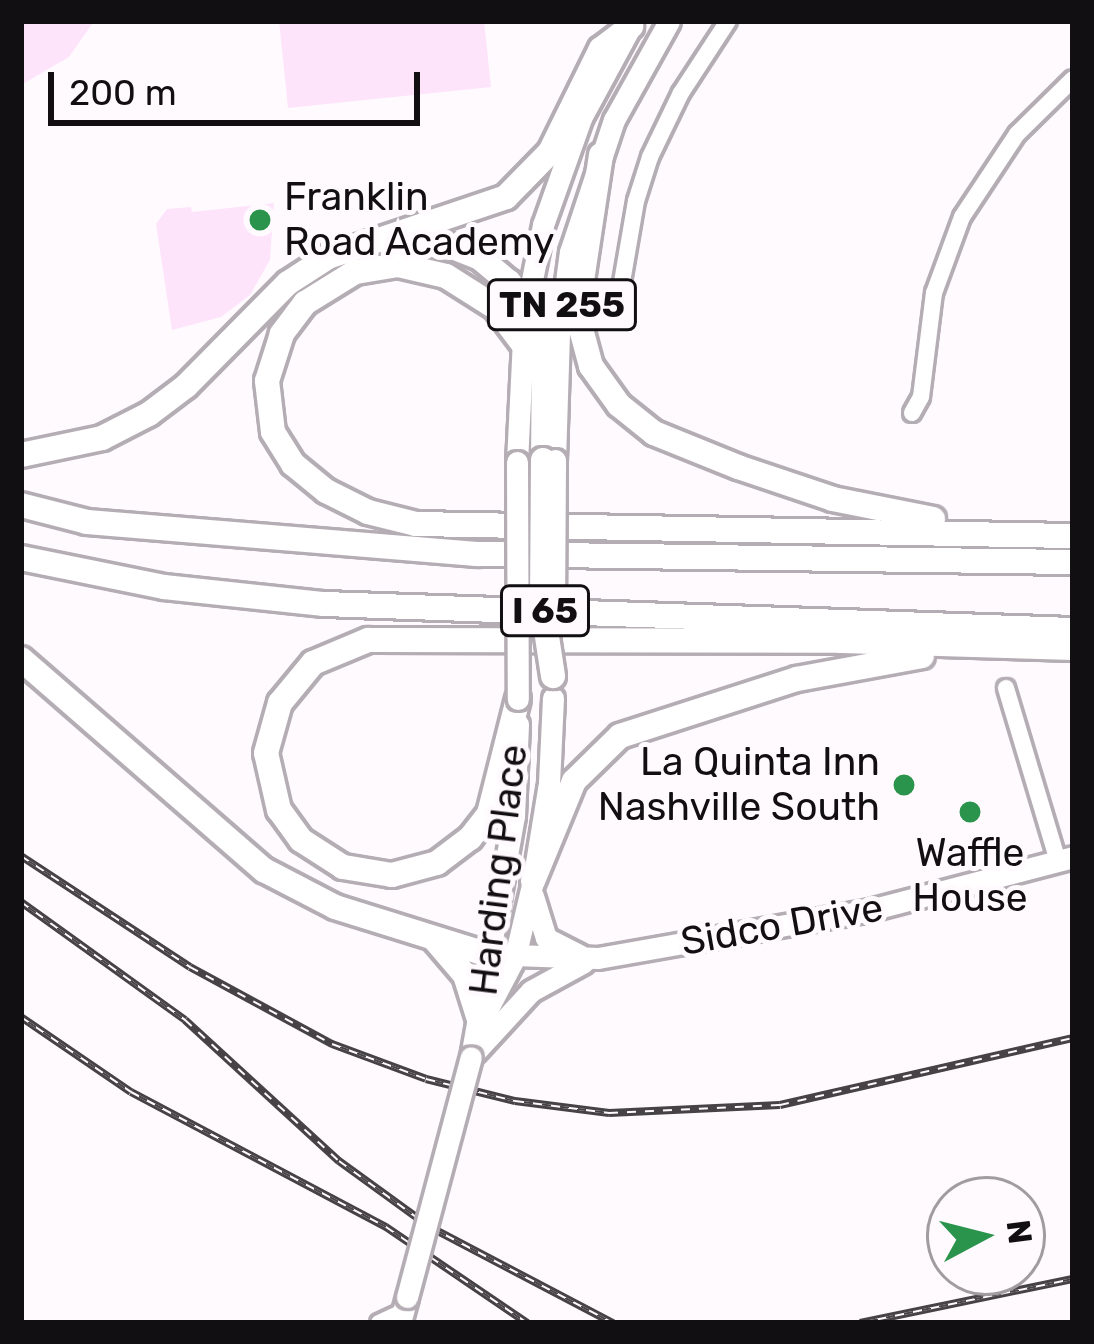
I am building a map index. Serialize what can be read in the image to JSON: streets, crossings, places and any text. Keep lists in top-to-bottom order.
{
  "streets": {
    "highway": ["I 65"],
    "main road": ["TN 255", "Harding Place", "Sidco Drive"]
  },
  "crossings": [
    ["Harding Place", "Sidco Drive"]
  ],
  "places": ["Franklin Road Academy", "La Quinta Inn Nashville South", "Waffle House"],
  "scale_bar": "200 m",
  "north": "right"
}
